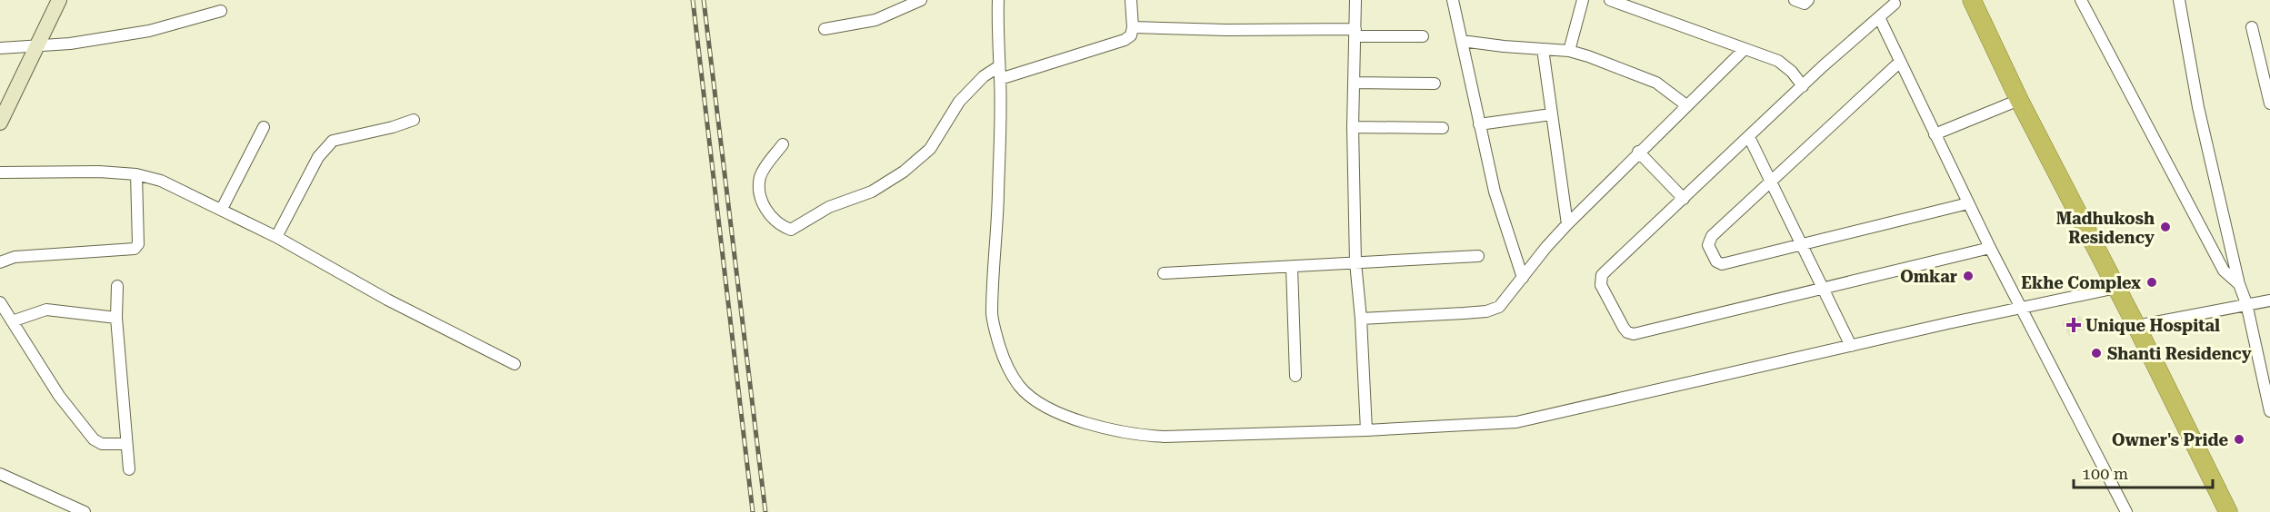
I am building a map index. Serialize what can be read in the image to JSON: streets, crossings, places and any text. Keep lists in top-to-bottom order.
{
  "places": {
    "other": [
      "Madhukosh Residency",
      "Omkar",
      "Ekhe Complex",
      "Shanti Residency",
      "Owner's Pride"
    ],
    "health": ["Unique Hospital"]
  },
  "scale_bar": "100 m"
}
